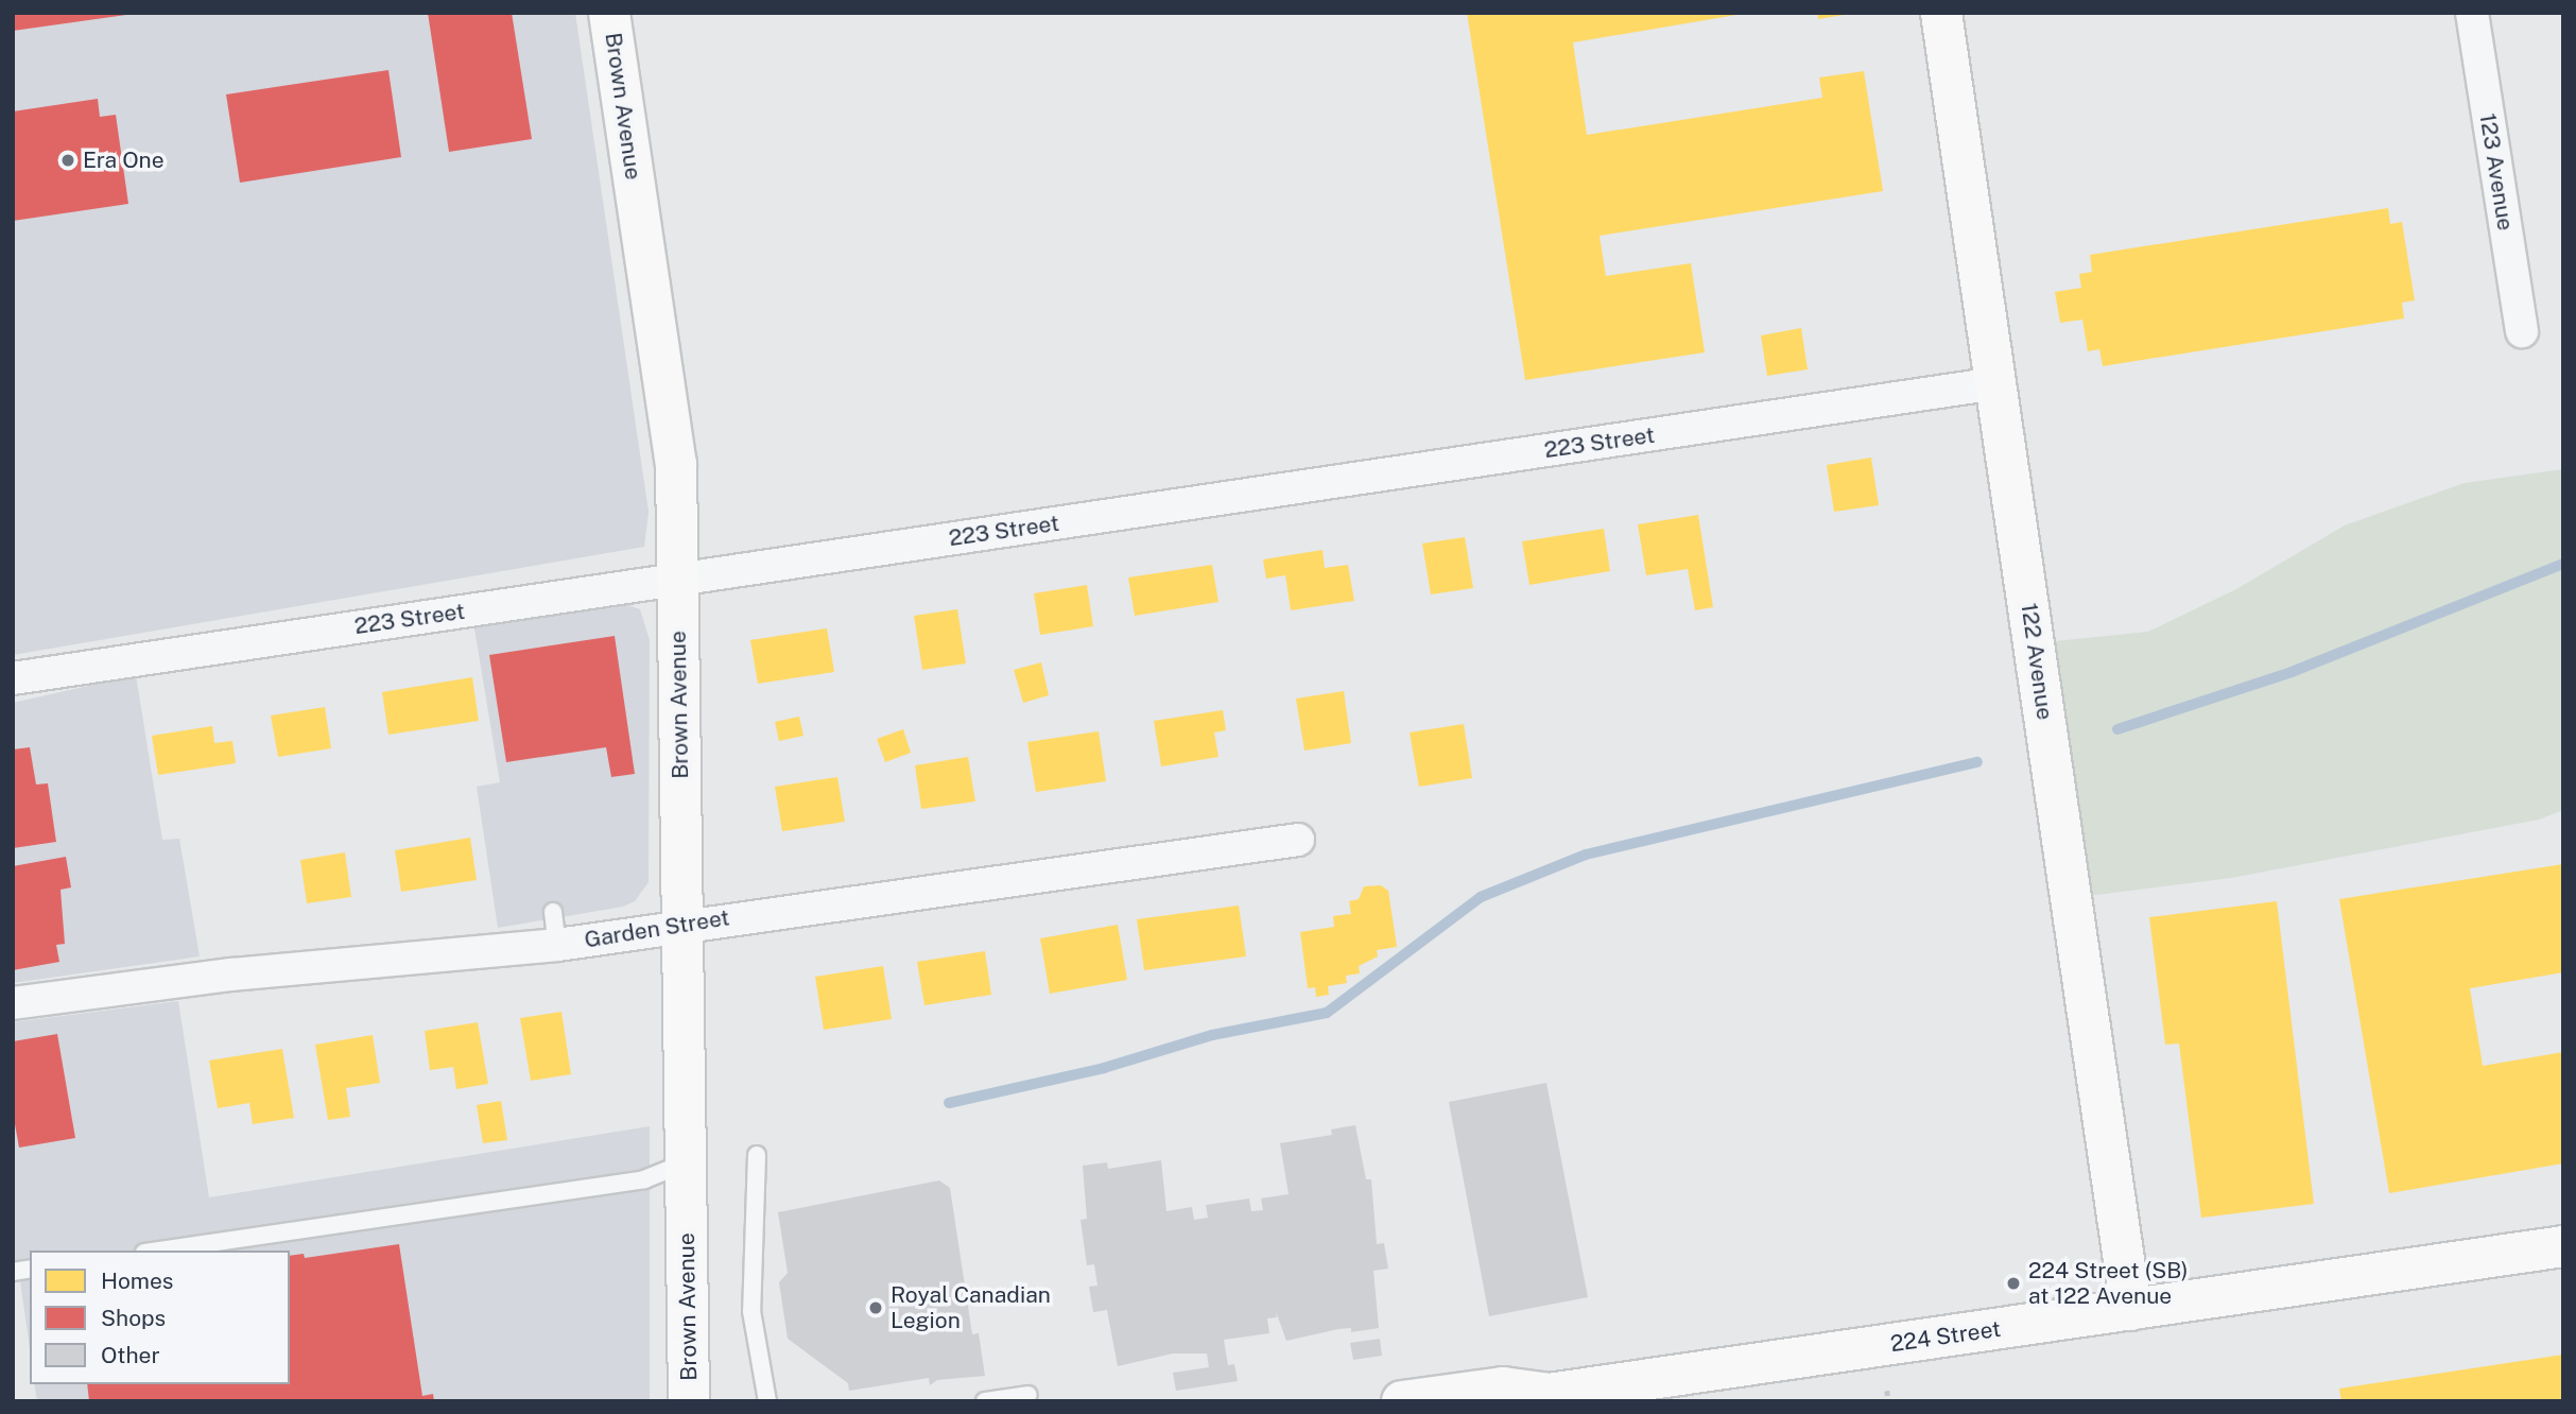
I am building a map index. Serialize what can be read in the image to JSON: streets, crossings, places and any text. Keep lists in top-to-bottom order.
{
  "streets": {
    "street": [
      "Brown Avenue",
      "123 Avenue",
      "223 Street",
      "122 Avenue",
      "Garden Street",
      "224 Street"
    ]
  },
  "crossings": [
    ["Brown Avenue", "223 Street"],
    ["Brown Avenue", "Garden Street"],
    ["223 Street", "122 Avenue"],
    ["122 Avenue", "224 Street"]
  ],
  "places": ["Era One", "224 Street (SB) at 122 Avenue", "Royal Canadian Legion"],
  "legend": ["Homes", "Shops", "Other"]
}
